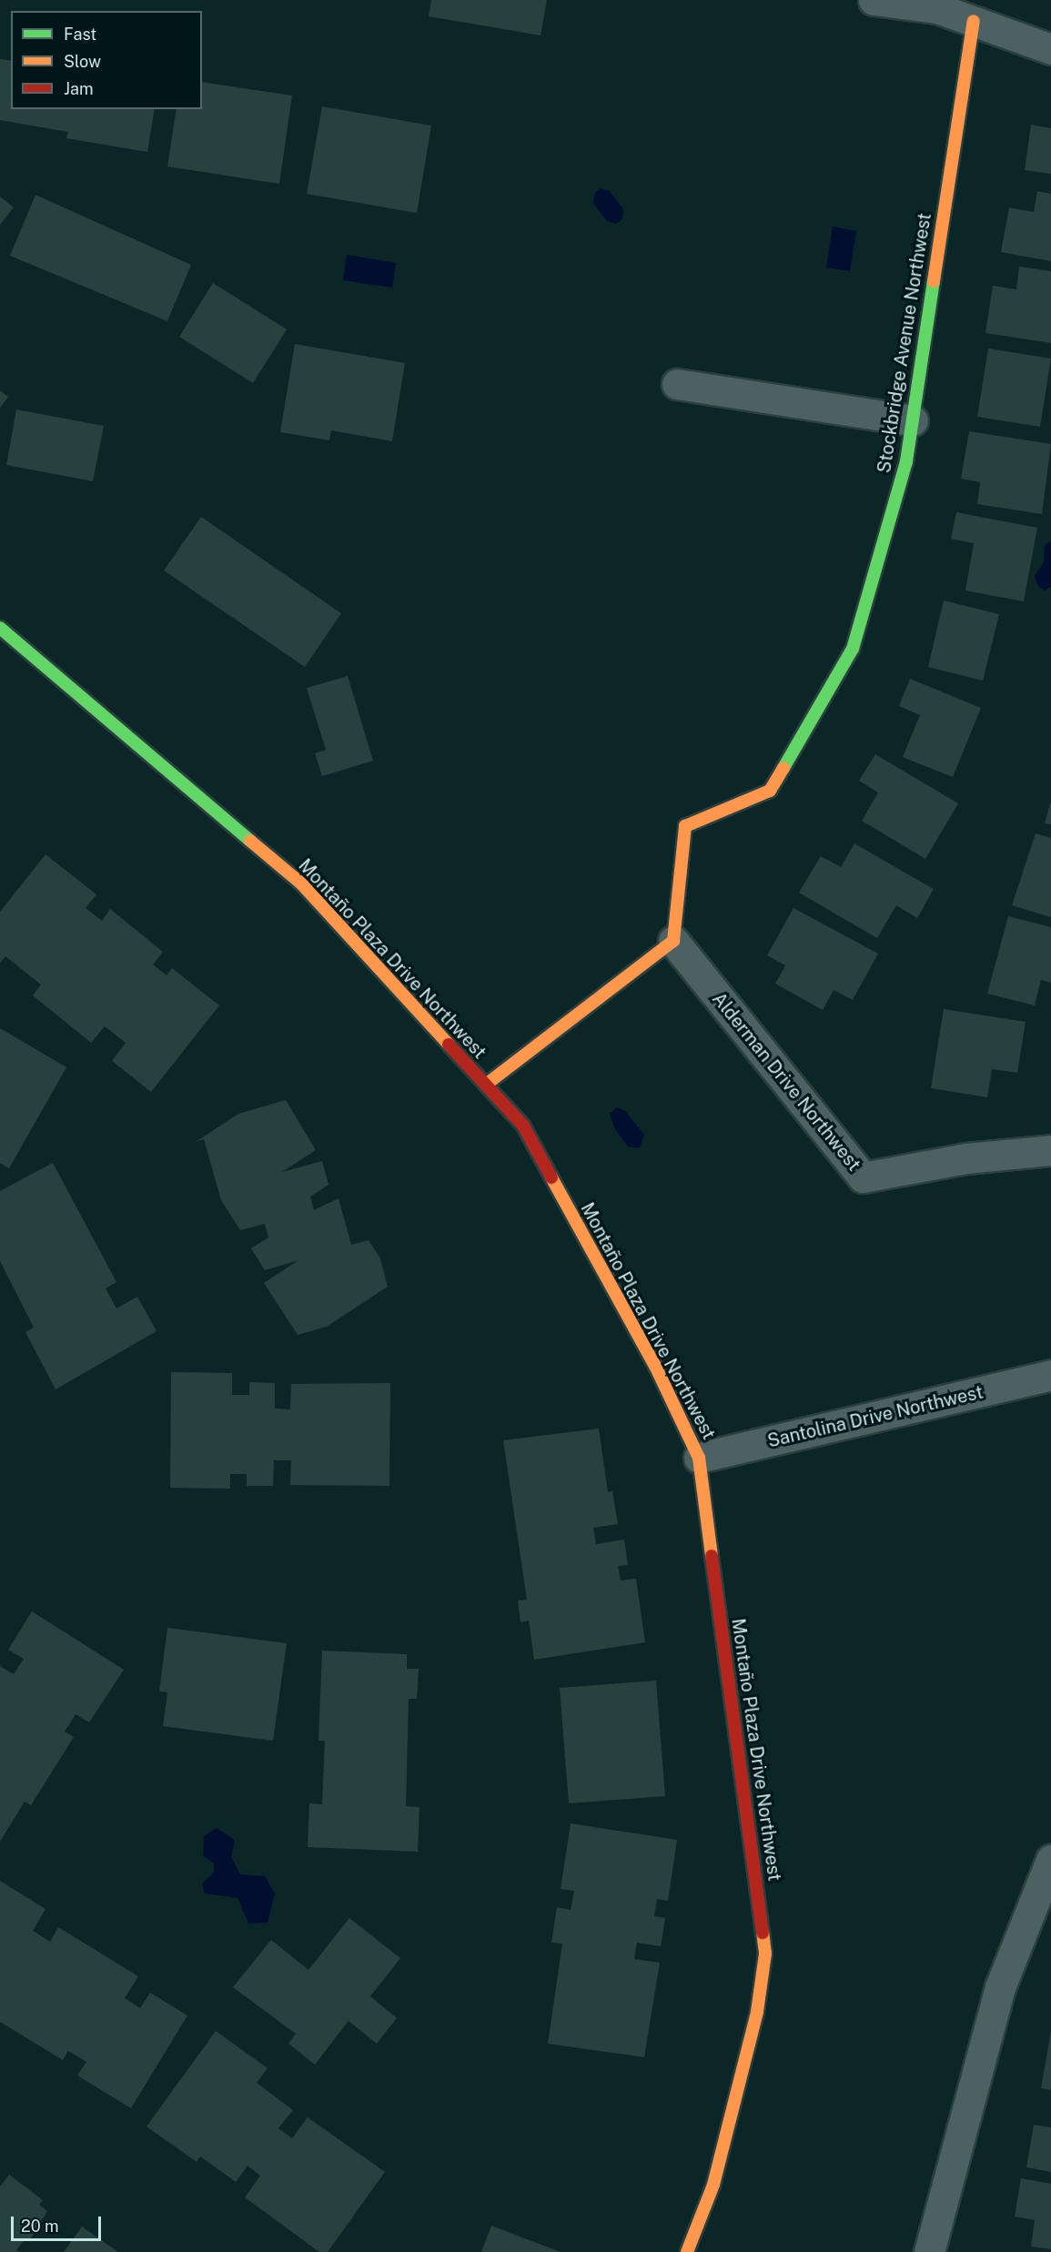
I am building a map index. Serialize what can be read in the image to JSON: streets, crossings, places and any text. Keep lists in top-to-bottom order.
{
  "streets": {
    "street": [
      "Stockbridge Avenue Northwest",
      "Montaño Plaza Drive Northwest",
      "Alderman Drive Northwest",
      "Santolina Drive Northwest"
    ]
  },
  "crossings": [
    ["Stockbridge Avenue Northwest", "Alderman Drive Northwest"],
    ["Montaño Plaza Drive Northwest", "Santolina Drive Northwest"]
  ],
  "legend": ["Fast", "Slow", "Jam"],
  "scale_bar": "20 m"
}
